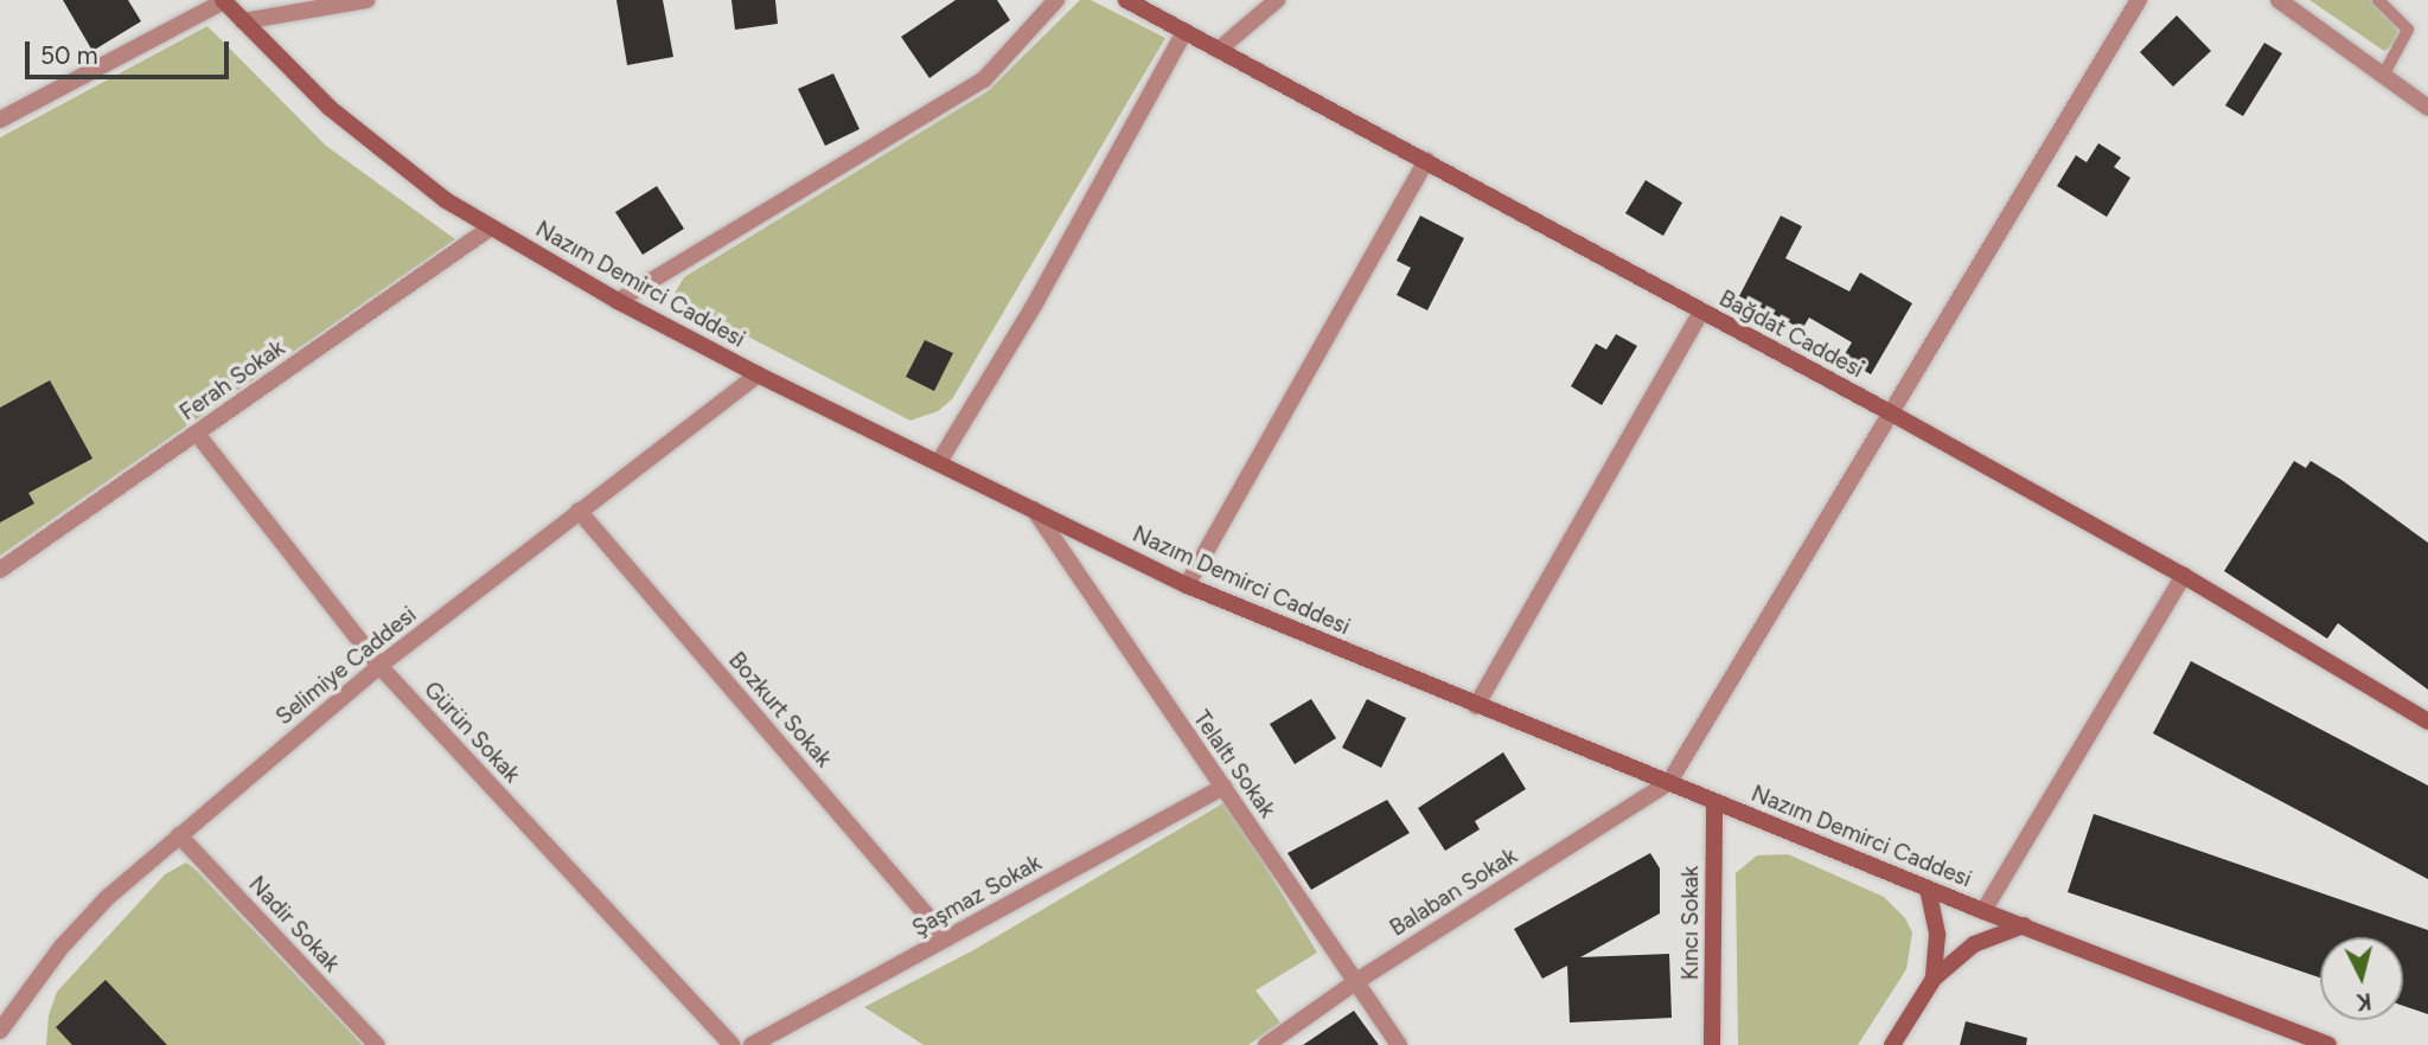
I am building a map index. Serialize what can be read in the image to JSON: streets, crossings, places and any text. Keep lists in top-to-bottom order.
{
  "streets": {
    "main road": ["Nazım Demirci Caddesi", "Bağdat Caddesi", "Kıncı Sokak"],
    "street": [
      "Ferah Sokak",
      "Selimiye Caddesi",
      "Bozkurt Sokak",
      "Gürün Sokak",
      "Telaltı Sokak",
      "Balaban Sokak",
      "Şaşmaz Sokak",
      "Nadir Sokak"
    ]
  },
  "crossings": [
    ["Nazım Demirci Caddesi", "Ferah Sokak"],
    ["Nazım Demirci Caddesi", "Selimiye Caddesi"],
    ["Nazım Demirci Caddesi", "Telaltı Sokak"],
    ["Nazım Demirci Caddesi", "Balaban Sokak"],
    ["Nazım Demirci Caddesi", "Kıncı Sokak"],
    ["Ferah Sokak", "Gürün Sokak"],
    ["Selimiye Caddesi", "Bozkurt Sokak"],
    ["Selimiye Caddesi", "Gürün Sokak"],
    ["Selimiye Caddesi", "Nadir Sokak"],
    ["Bozkurt Sokak", "Şaşmaz Sokak"],
    ["Telaltı Sokak", "Balaban Sokak"],
    ["Telaltı Sokak", "Şaşmaz Sokak"]
  ],
  "scale_bar": "50 m",
  "north": "bottom"
}
